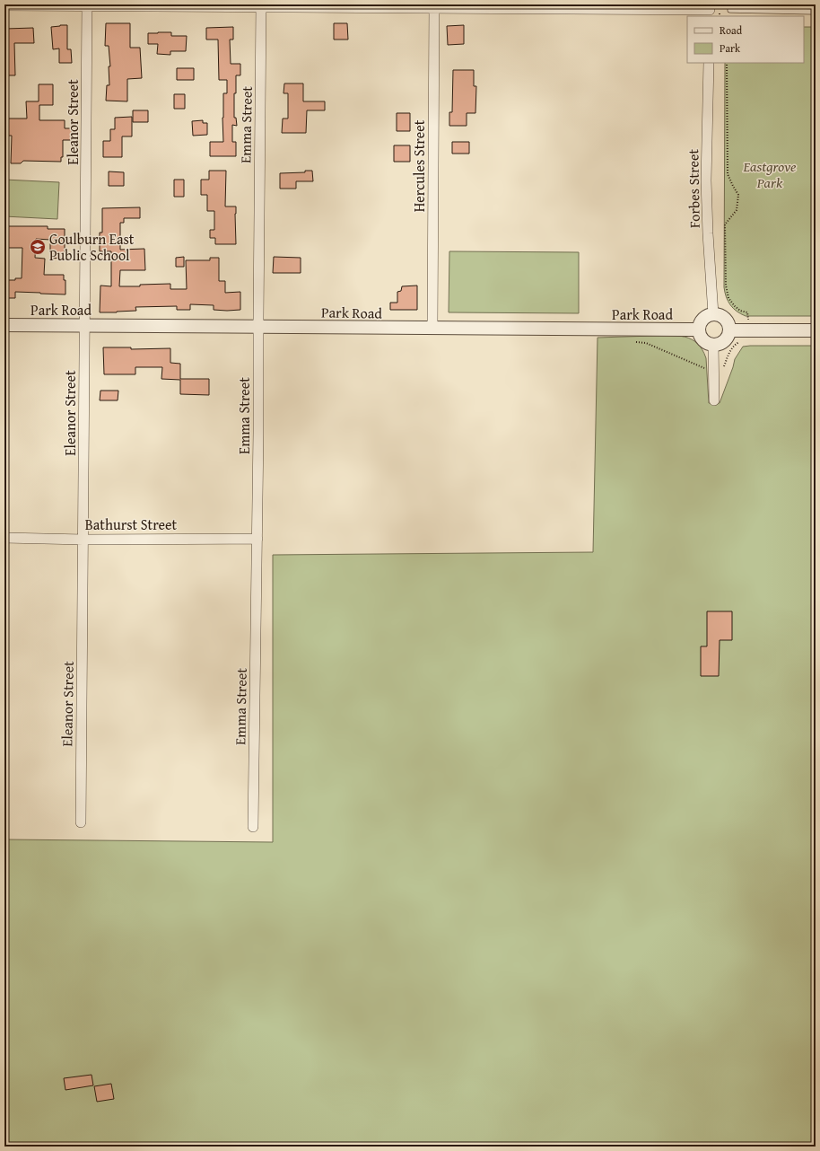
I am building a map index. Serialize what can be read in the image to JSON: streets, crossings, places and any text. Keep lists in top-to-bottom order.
{
  "streets": {
    "street": [
      "Eleanor Street",
      "Emma Street",
      "Hercules Street",
      "Forbes Street",
      "Park Road",
      "Bathurst Street"
    ]
  },
  "crossings": [
    ["Eleanor Street", "Park Road"],
    ["Eleanor Street", "Bathurst Street"],
    ["Emma Street", "Park Road"],
    ["Emma Street", "Bathurst Street"],
    ["Hercules Street", "Park Road"],
    ["Forbes Street", "Park Road"]
  ],
  "parks": ["Eastgrove Park"],
  "places": {
    "school or university": ["Goulburn East Public School"]
  },
  "legend": ["Road", "Park"]
}
